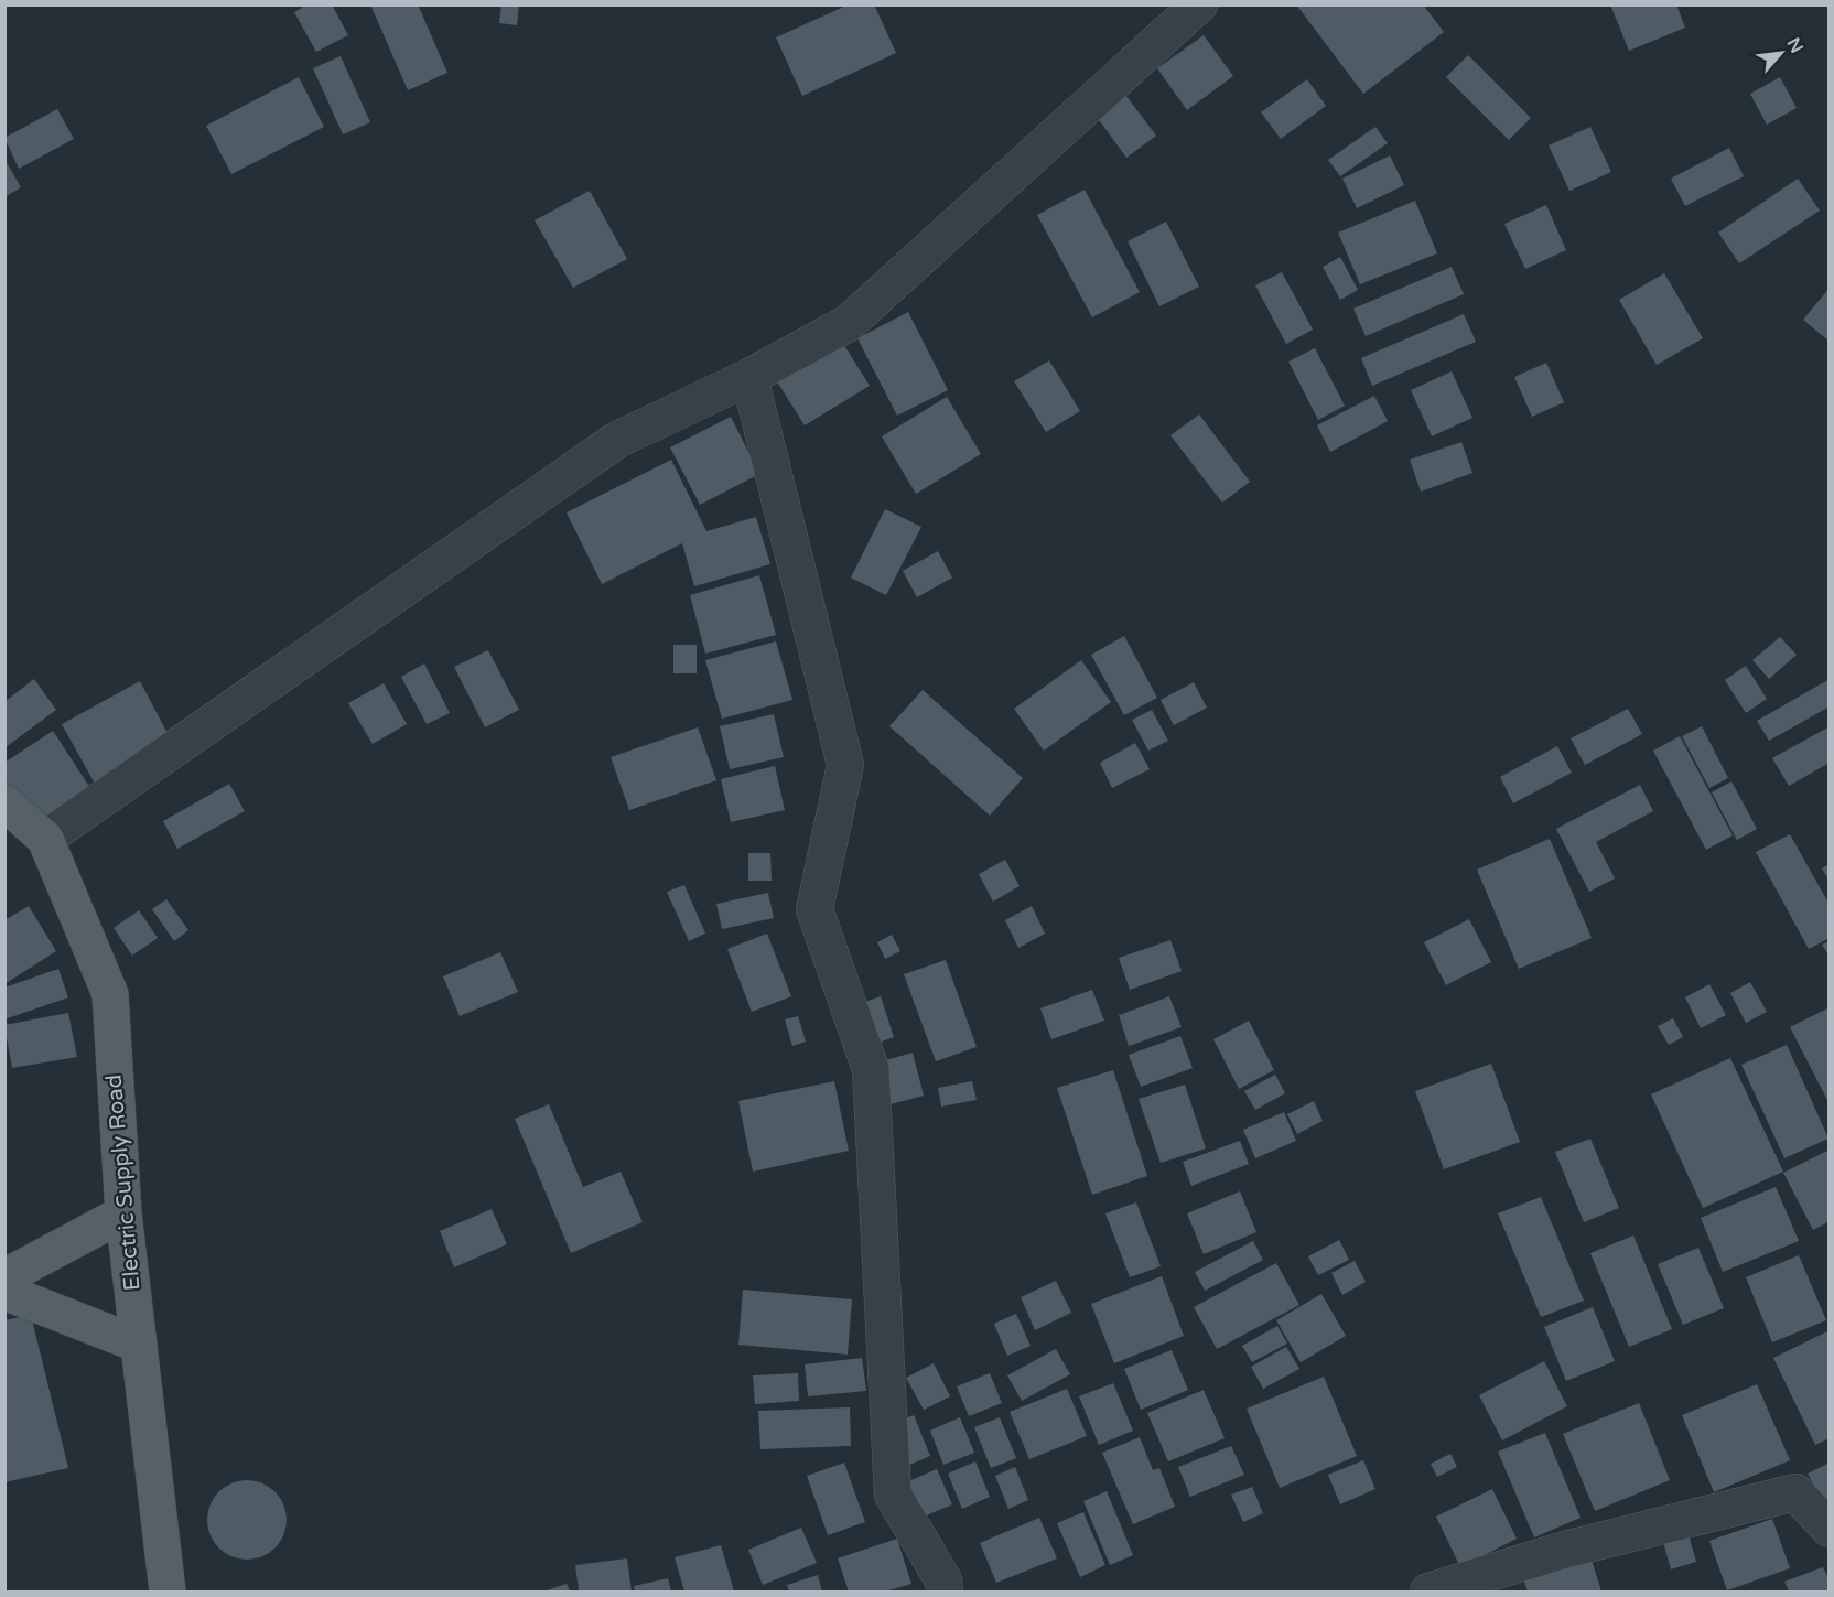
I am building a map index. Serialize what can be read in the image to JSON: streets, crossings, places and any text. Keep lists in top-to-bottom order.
{
  "streets": {
    "main road": ["Electric Supply Road"]
  },
  "north": "top right"
}
